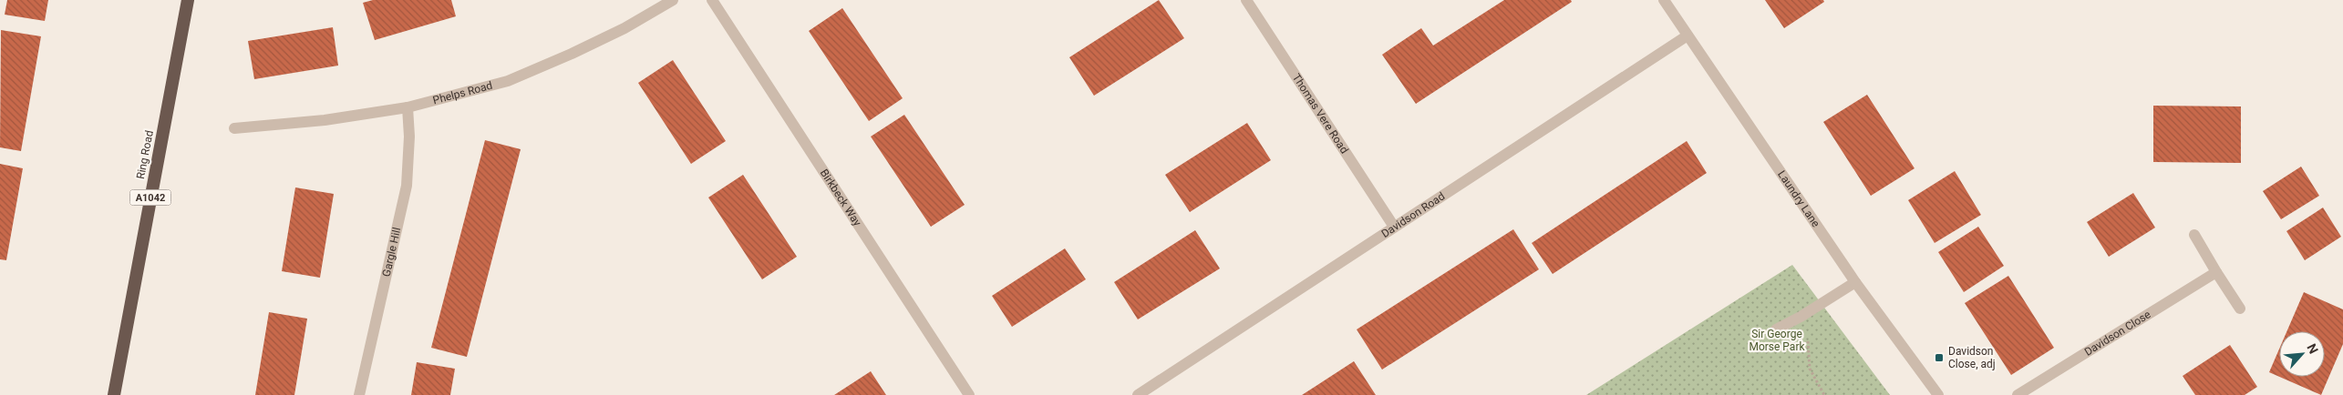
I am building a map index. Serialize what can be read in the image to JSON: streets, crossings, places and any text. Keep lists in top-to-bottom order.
{
  "streets": {
    "highway": ["Ring Road", "A1042"],
    "street": [
      "Phelps Road",
      "Thomas Vere Road",
      "Birkbeck Way",
      "Laundry Lane",
      "Davidson Road",
      "Gargle Hill",
      "Davidson Close"
    ]
  },
  "crossings": [
    ["Phelps Road", "Gargle Hill"],
    ["Thomas Vere Road", "Davidson Road"],
    ["Laundry Lane", "Davidson Road"]
  ],
  "parks": ["Sir George Morse Park"],
  "places": {
    "transit": ["Davidson Close, adj"]
  },
  "north": "top right"
}
